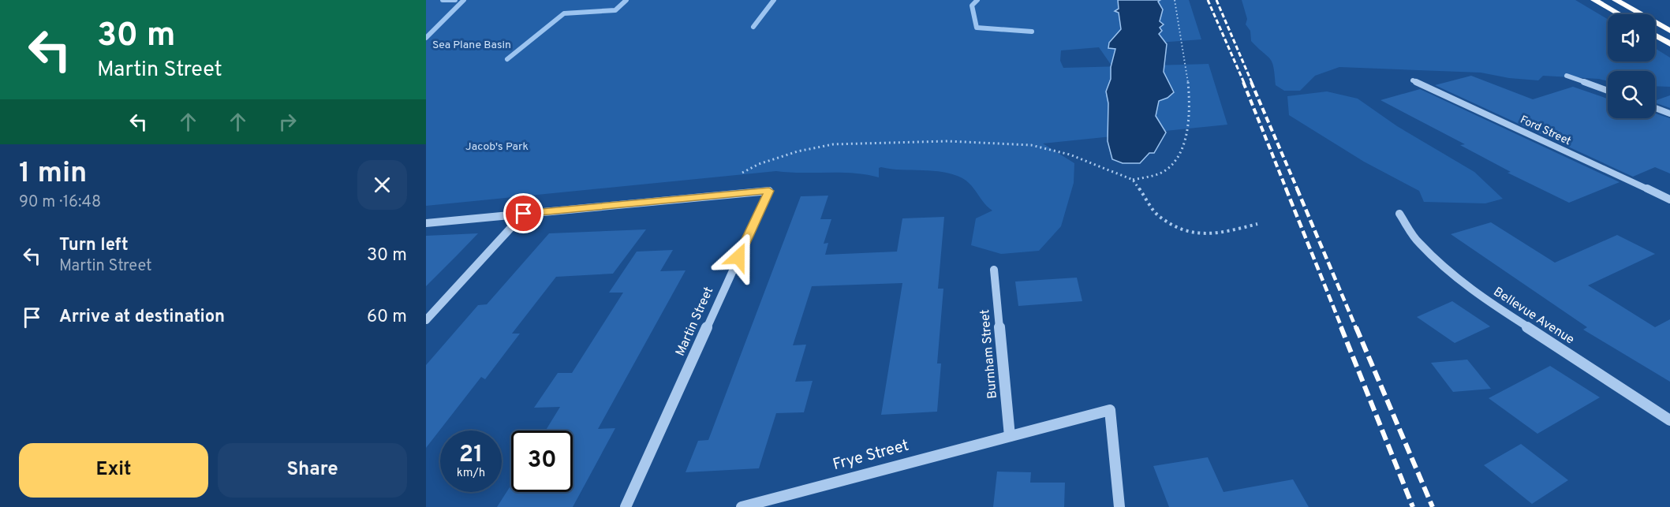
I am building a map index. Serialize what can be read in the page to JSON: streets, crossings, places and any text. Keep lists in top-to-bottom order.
{
  "streets": {
    "street": [
      "Ford Street",
      "Bellevue Avenue",
      "Martin Street",
      "Burnham Street",
      "Frye Street"
    ]
  },
  "crossings": [
    ["Burnham Street", "Frye Street"]
  ],
  "parks": ["Sea Plane Basin", "Jacob's Park"],
  "page": {
    "turn": ["30 m", "Martin Street"],
    "heading": ["1 min", "90 m · 16:48"],
    "list": [
      {
        "name": "Turn left",
        "note": "Martin Street",
        "value": "30 m"
      },
      {
        "name": "Arrive at destination",
        "value": "60 m"
      }
    ],
    "speed": "21 km/h",
    "limit": "30",
    "buttons": ["Exit", "Share"]
  }
}
